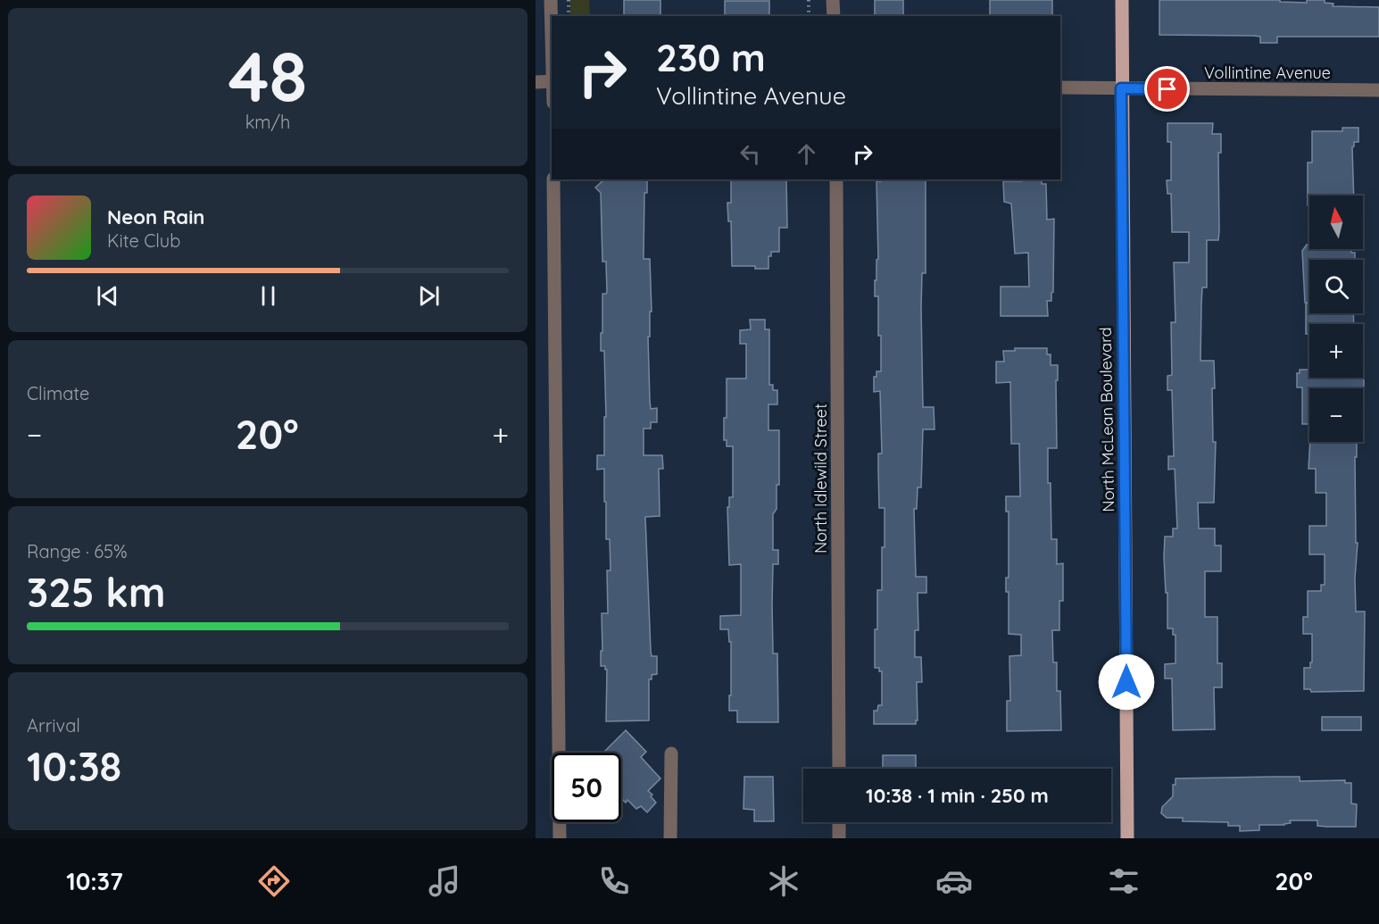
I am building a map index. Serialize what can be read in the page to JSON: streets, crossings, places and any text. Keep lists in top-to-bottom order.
{
  "streets": {
    "main road": ["North McLean Boulevard"],
    "street": ["Vollintine Avenue", "North Idlewild Street"]
  },
  "crossings": [
    ["Vollintine Avenue", "North McLean Boulevard"]
  ],
  "north": "top",
  "page": {
    "tile": [
      ["48", "km/h"],
      "Climate",
      ["Range · 65%", "325 km"],
      ["Arrival", "10:38"]
    ],
    "turn": ["230 m", "Vollintine Avenue"],
    "song": ["Neon Rain", "Kite Club"],
    "map_buttons": ["+", "−"],
    "heat": ["−", "20°", "+"],
    "limit": "50",
    "trip": "10:38 · 1 min · 250 m",
    "tabs": ["10:37", "20°"]
  }
}
